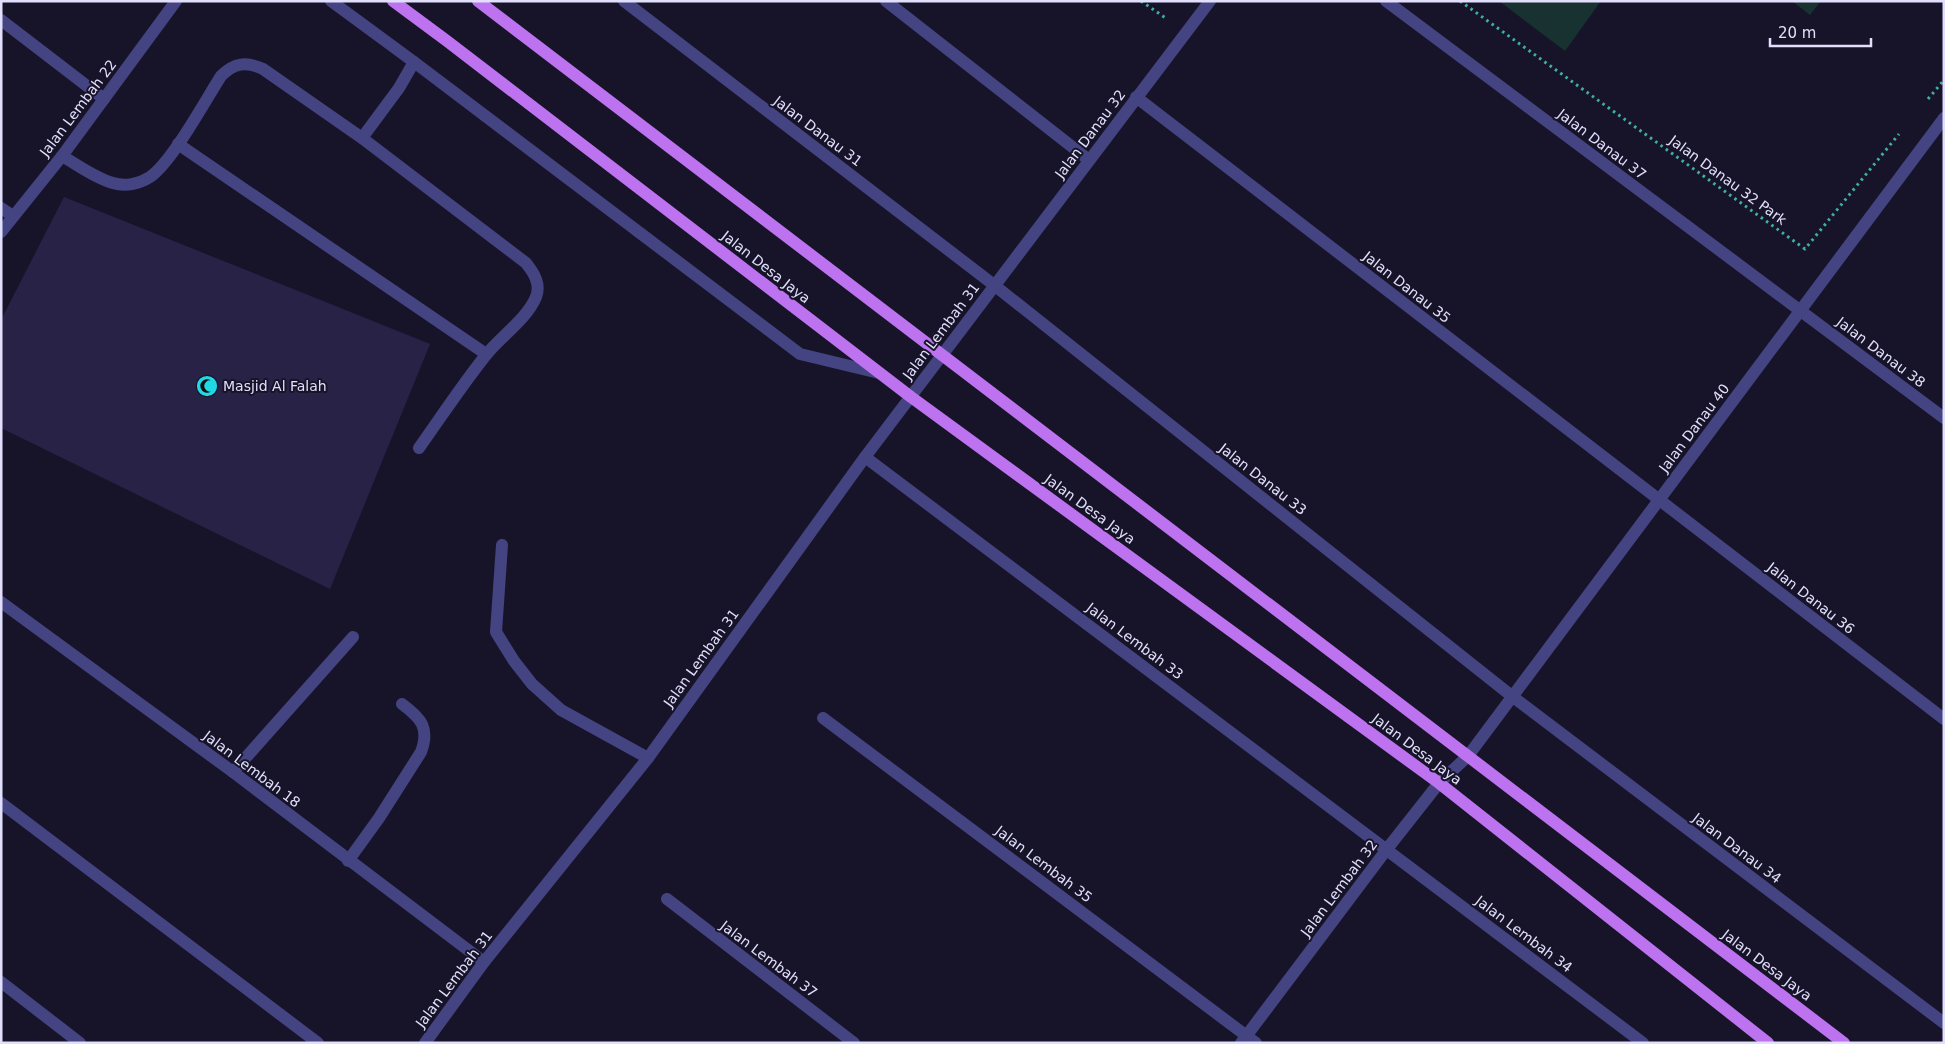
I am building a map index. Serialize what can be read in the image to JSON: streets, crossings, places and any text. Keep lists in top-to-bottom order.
{
  "streets": {
    "main road": ["Jalan Desa Jaya"],
    "street": [
      "Jalan Lembah 22",
      "Jalan Danau 31",
      "Jalan Danau 32",
      "Jalan Danau 37",
      "Jalan Danau 35",
      "Jalan Lembah 31",
      "Jalan Danau 38",
      "Jalan Danau 40",
      "Jalan Danau 33",
      "Jalan Danau 36",
      "Jalan Lembah 33",
      "Jalan Lembah 18",
      "Jalan Danau 34",
      "Jalan Lembah 35",
      "Jalan Lembah 32",
      "Jalan Lembah 34",
      "Jalan Lembah 37"
    ],
    "path": ["Jalan Danau 32 Park"]
  },
  "crossings": [
    ["Jalan Danau 31", "Jalan Danau 32"],
    ["Jalan Danau 31", "Jalan Lembah 31"],
    ["Jalan Danau 31", "Jalan Danau 33"],
    ["Jalan Danau 32", "Jalan Danau 35"],
    ["Jalan Danau 32", "Jalan Lembah 31"],
    ["Jalan Danau 32", "Jalan Danau 33"],
    ["Jalan Danau 37", "Jalan Danau 38"],
    ["Jalan Danau 37", "Jalan Danau 40"],
    ["Jalan Desa Jaya", "Jalan Lembah 31"],
    ["Jalan Desa Jaya", "Jalan Danau 40"],
    ["Jalan Desa Jaya", "Jalan Lembah 32"],
    ["Jalan Danau 35", "Jalan Danau 40"],
    ["Jalan Danau 35", "Jalan Danau 36"],
    ["Jalan Lembah 31", "Jalan Danau 33"],
    ["Jalan Lembah 31", "Jalan Lembah 33"],
    ["Jalan Lembah 31", "Jalan Lembah 18"],
    ["Jalan Danau 38", "Jalan Danau 40"],
    ["Jalan Danau 40", "Jalan Danau 33"],
    ["Jalan Danau 40", "Jalan Danau 36"],
    ["Jalan Danau 40", "Jalan Danau 34"],
    ["Jalan Danau 40", "Jalan Lembah 32"],
    ["Jalan Danau 33", "Jalan Danau 34"],
    ["Jalan Lembah 33", "Jalan Lembah 32"],
    ["Jalan Lembah 33", "Jalan Lembah 34"],
    ["Jalan Lembah 35", "Jalan Lembah 32"],
    ["Jalan Lembah 32", "Jalan Lembah 34"]
  ],
  "places": {
    "mosque": ["Masjid Al Falah"]
  },
  "scale_bar": "20 m"
}
